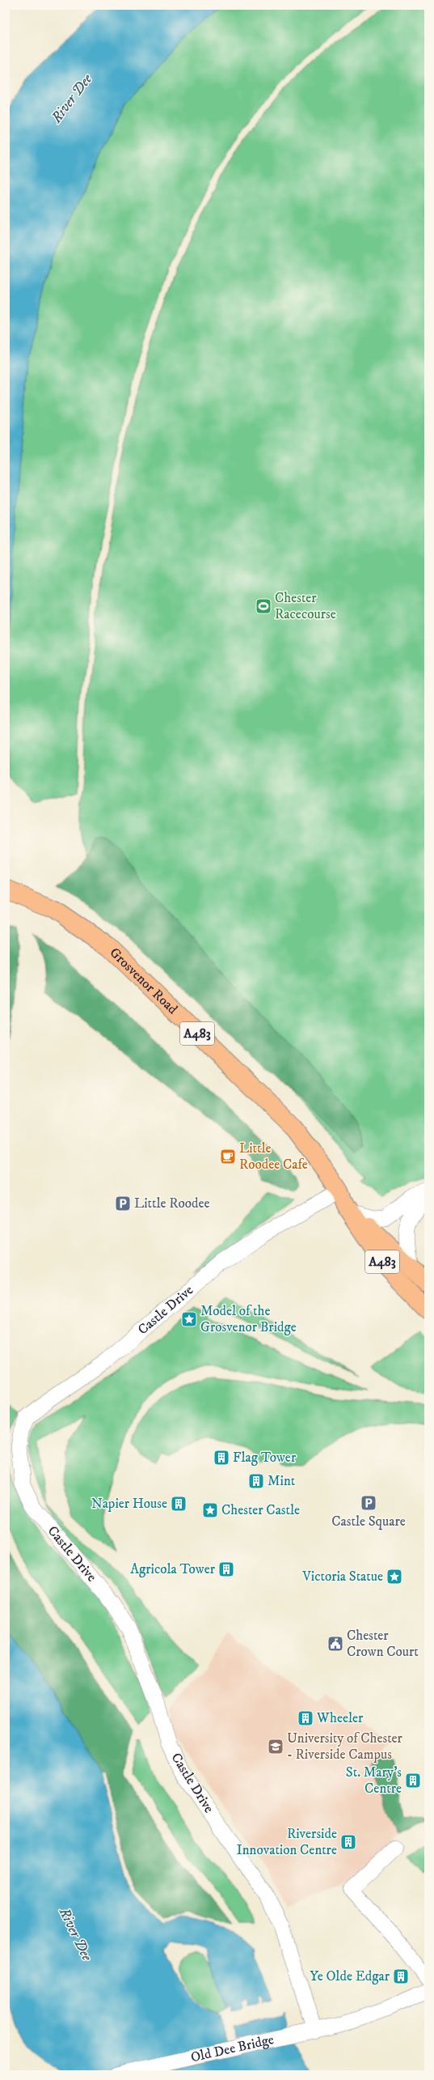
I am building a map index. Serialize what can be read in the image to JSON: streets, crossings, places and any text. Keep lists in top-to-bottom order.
{
  "streets": {
    "highway": ["Grosvenor Road", "A483"],
    "street": ["Castle Drive", "Old Dee Bridge"]
  },
  "crossings": [
    ["Grosvenor Road", "Castle Drive"],
    ["Castle Drive", "Old Dee Bridge"]
  ],
  "water": ["River Dee"],
  "places": {
    "sports": ["Chester Racecourse"],
    "cafe": ["Little Roodee Cafe"],
    "parking": ["Little Roodee", "Castle Square"],
    "place": ["Model of the Grosvenor Bridge", "Chester Castle", "Victoria Statue"],
    "building": [
      "Flag Tower",
      "Mint",
      "Napier House",
      "Agricola Tower",
      "Wheeler",
      "St. Mary's Centre",
      "Riverside Innovation Centre",
      "Ye Olde Edgar"
    ],
    "public building": ["Chester Crown Court"],
    "school or university": ["University of Chester - Riverside Campus"]
  }
}
